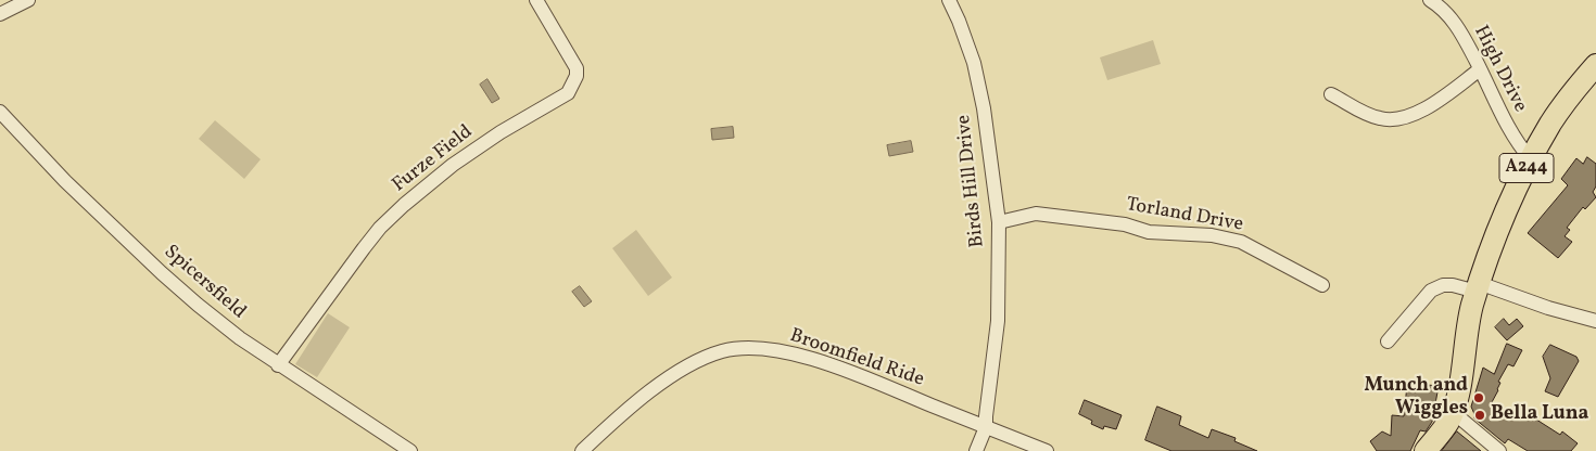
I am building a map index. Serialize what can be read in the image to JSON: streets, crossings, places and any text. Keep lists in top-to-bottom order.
{
  "streets": {
    "main road": ["A244"],
    "street": [
      "High Drive",
      "Furze Field",
      "Birds Hill Drive",
      "Torland Drive",
      "Spicersfield",
      "Broomfield Ride"
    ]
  },
  "crossings": [
    ["High Drive", "A244"],
    ["Furze Field", "Spicersfield"],
    ["Birds Hill Drive", "Torland Drive"],
    ["Birds Hill Drive", "Broomfield Ride"]
  ],
  "places": ["Munch and Wiggles", "Bella Luna"]
}
